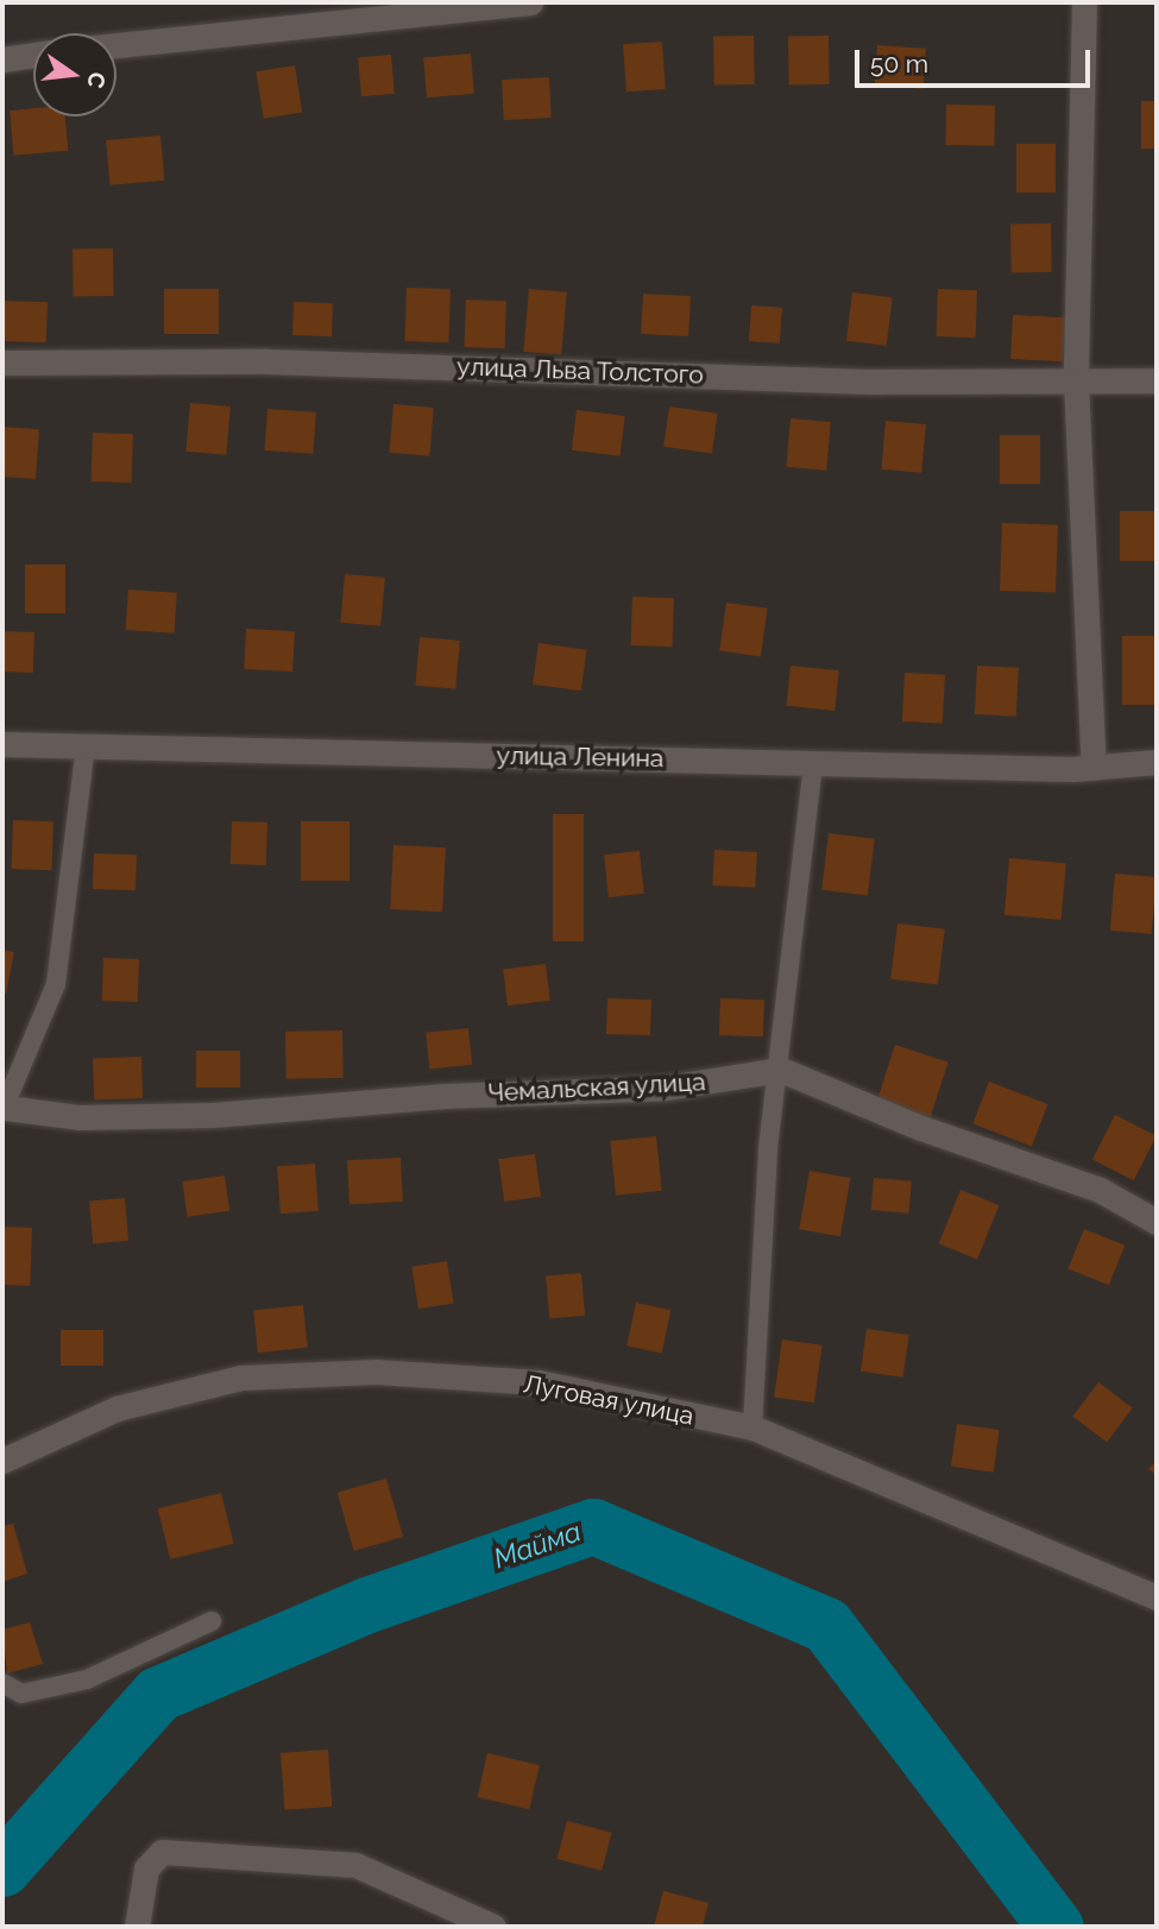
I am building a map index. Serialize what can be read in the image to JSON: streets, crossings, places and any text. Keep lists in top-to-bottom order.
{
  "streets": {
    "street": [
      "улица Льва Толстого",
      "улица Ленина",
      "Чемальская улица",
      "Луговая улица"
    ]
  },
  "water": ["Майма"],
  "scale_bar": "50 m",
  "north": "right"
}
